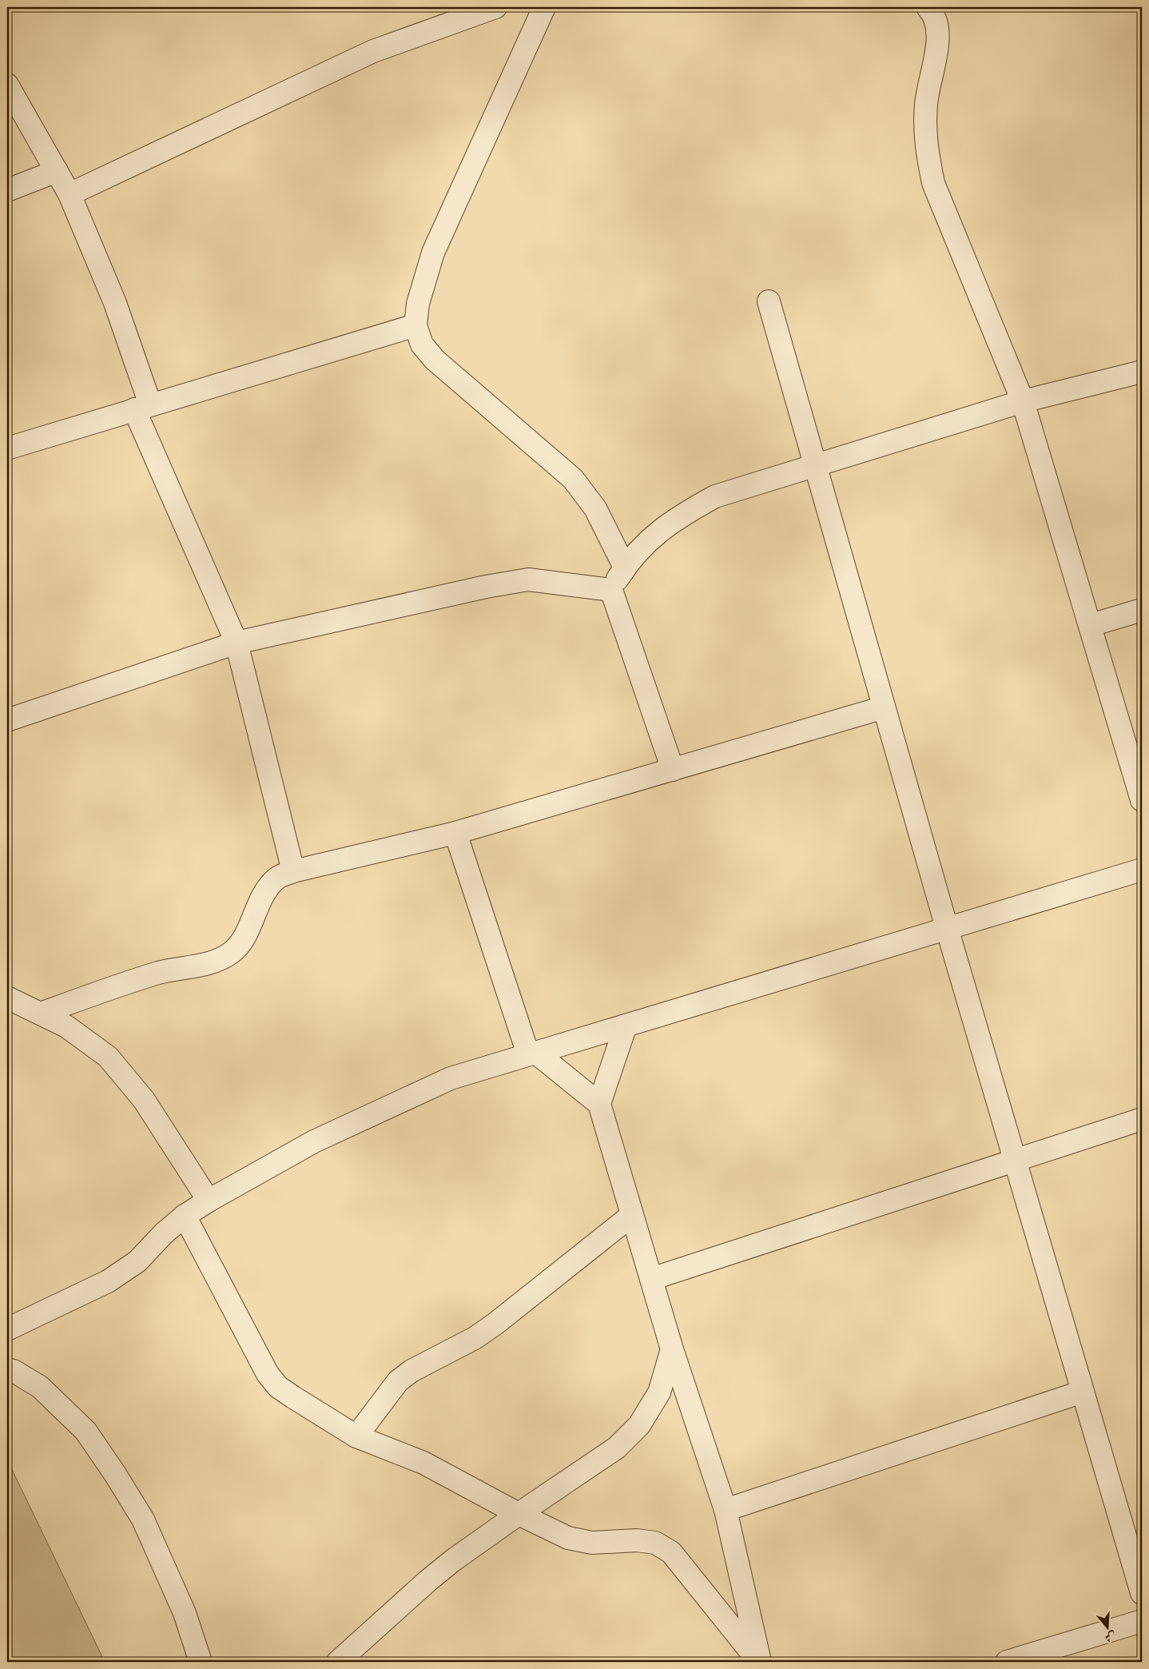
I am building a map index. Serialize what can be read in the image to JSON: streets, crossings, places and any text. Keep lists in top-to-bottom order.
{
  "north": "bottom"
}
